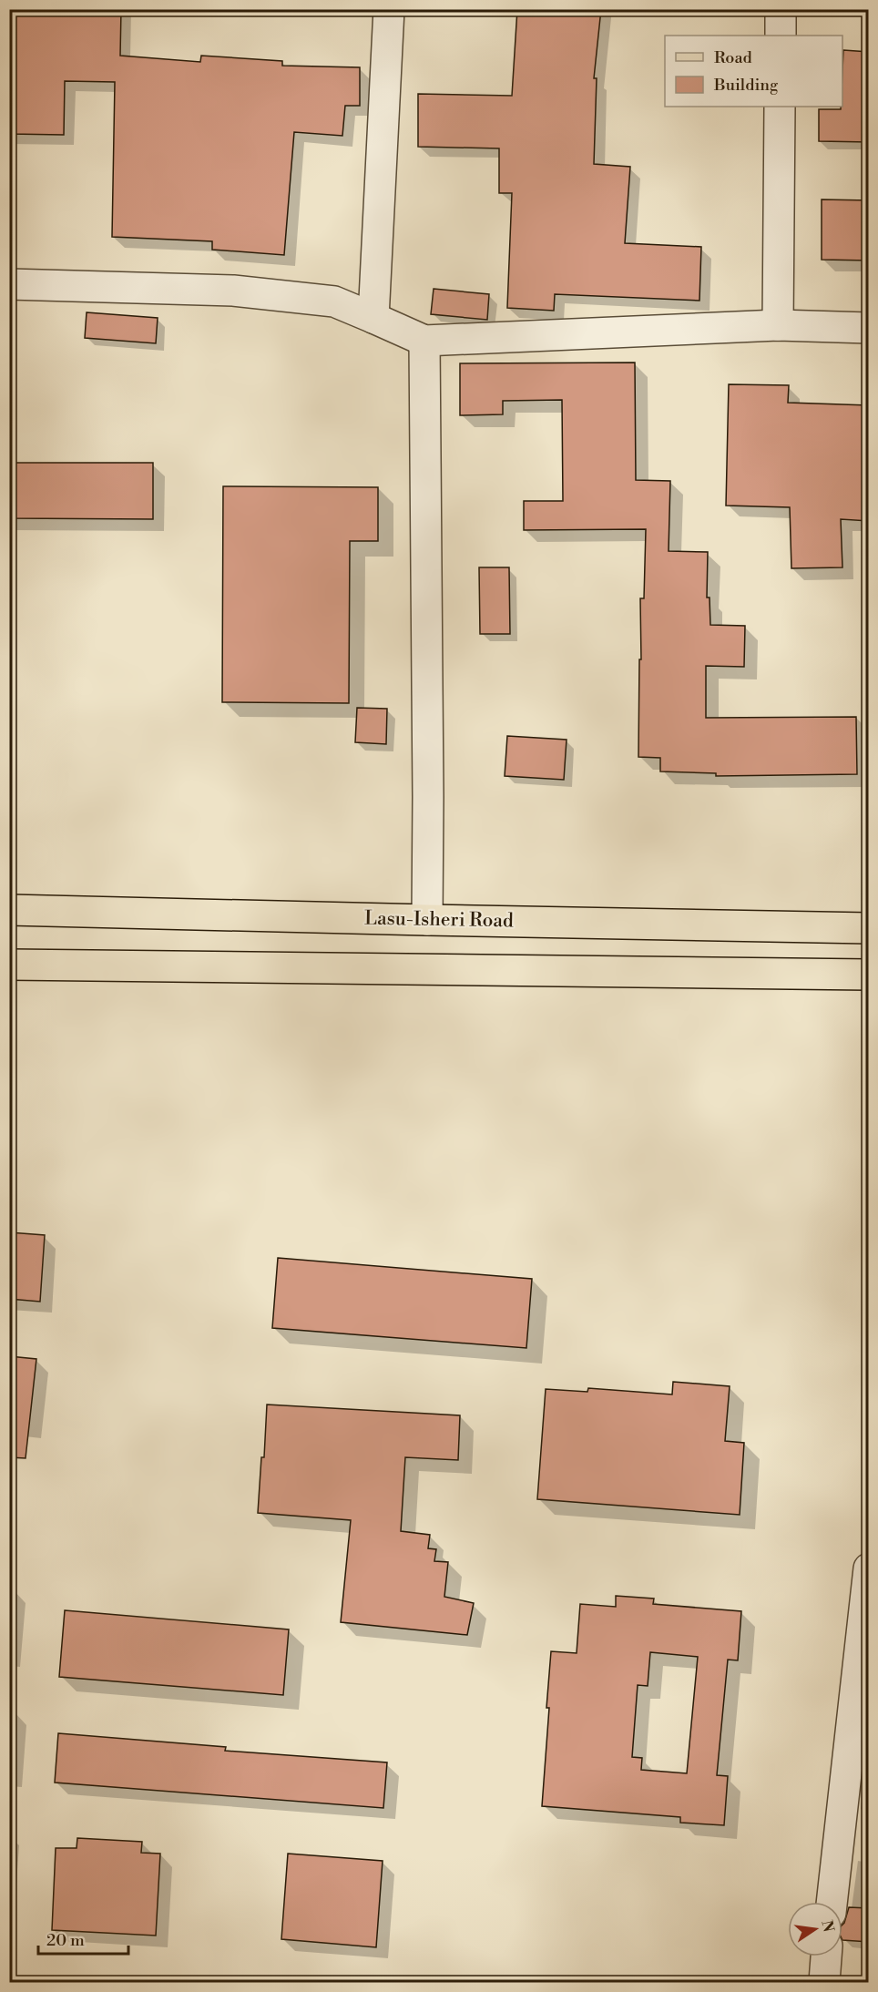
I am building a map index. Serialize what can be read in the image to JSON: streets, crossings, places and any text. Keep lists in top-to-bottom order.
{
  "streets": {
    "main road": ["Lasu-Isheri Road"]
  },
  "legend": ["Road", "Building"],
  "scale_bar": "20 m",
  "north": "right"
}
